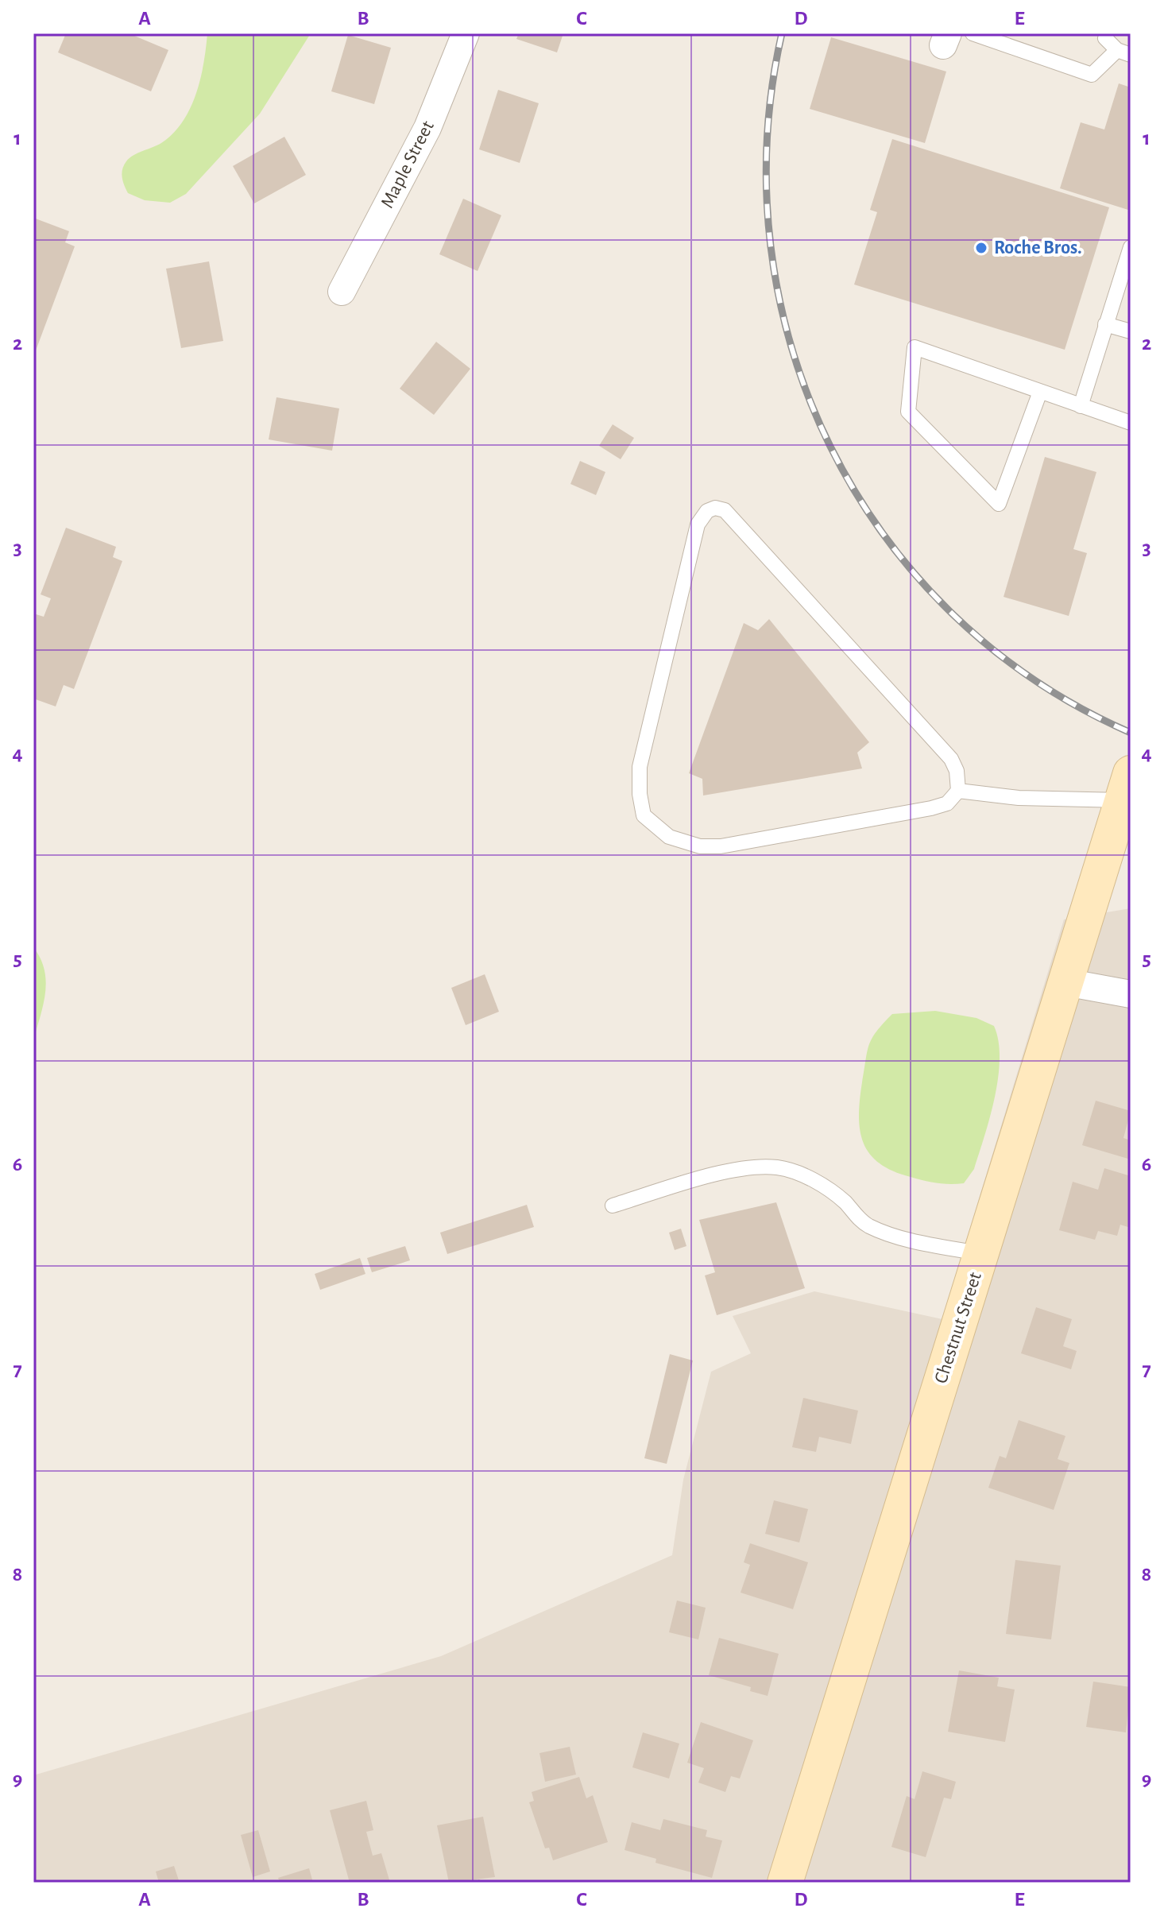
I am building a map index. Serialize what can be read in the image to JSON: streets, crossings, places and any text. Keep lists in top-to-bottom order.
{
  "streets": {
    "main road": ["Chestnut Street"],
    "street": ["Maple Street"]
  },
  "places": ["Roche Bros."],
  "grid": {
    "columns": [
      "A",
      "B",
      "C",
      "D",
      "E"
    ],
    "rows": [
      "1",
      "2",
      "3",
      "4",
      "5",
      "6",
      "7",
      "8",
      "9"
    ]
  }
}
